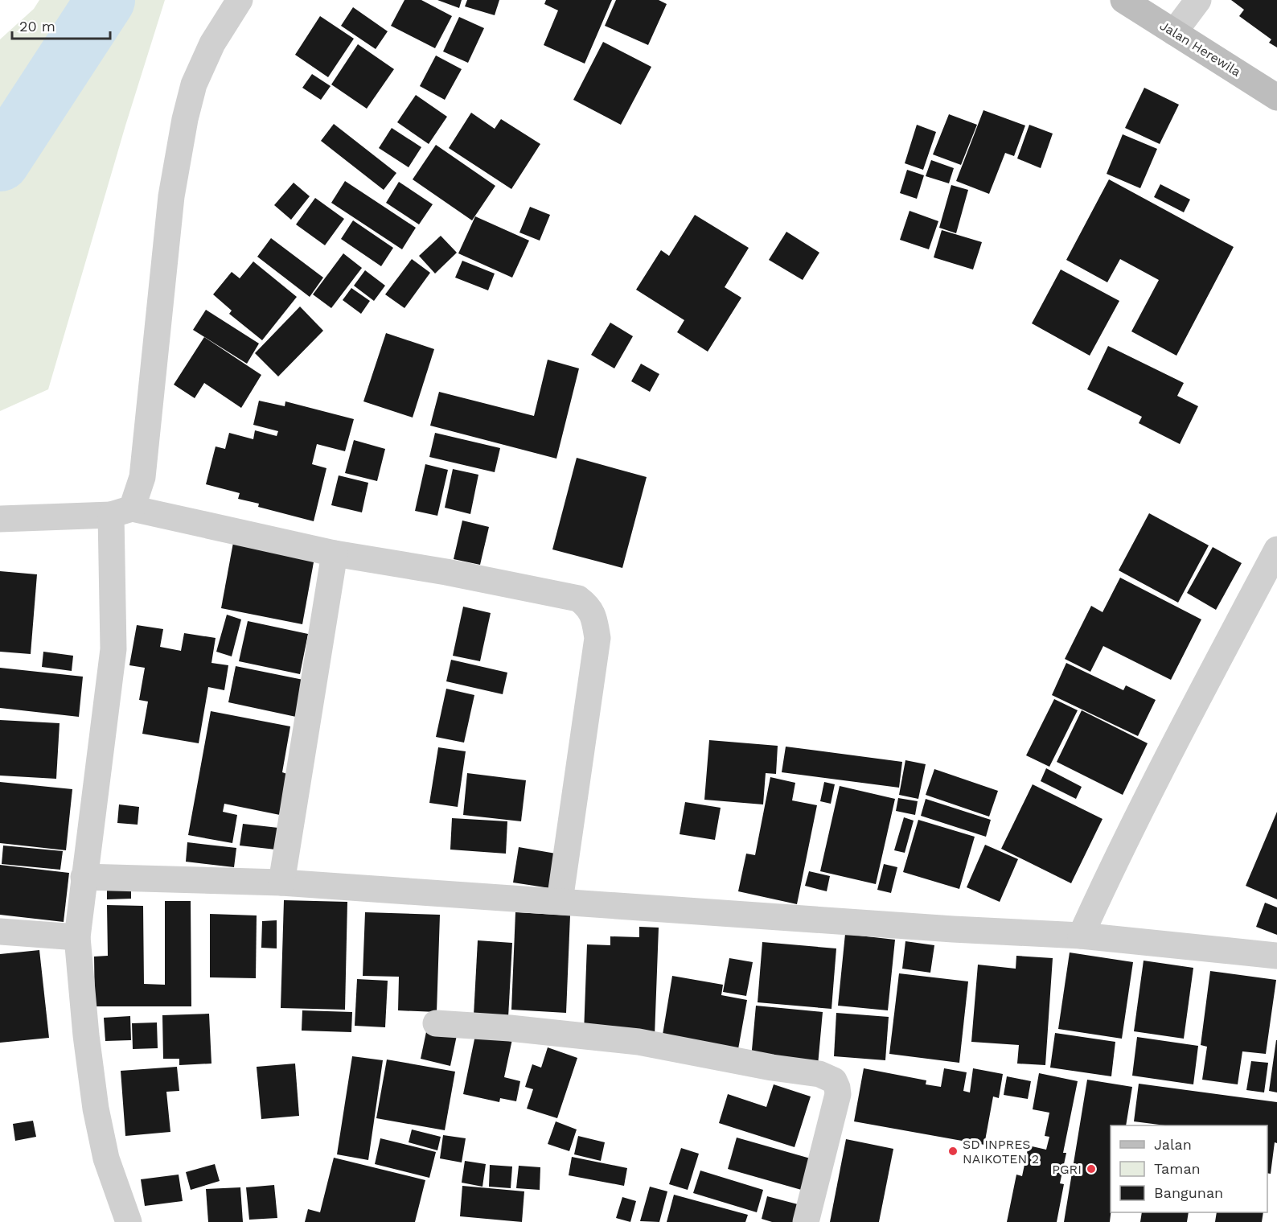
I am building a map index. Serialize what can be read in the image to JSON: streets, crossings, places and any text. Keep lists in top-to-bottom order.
{
  "streets": {
    "main road": ["Jalan Herewila"]
  },
  "places": ["SD INPRES NAIKOTEN 2", "PGRI"],
  "legend": ["Jalan", "Taman", "Bangunan"],
  "scale_bar": "20 m"
}
